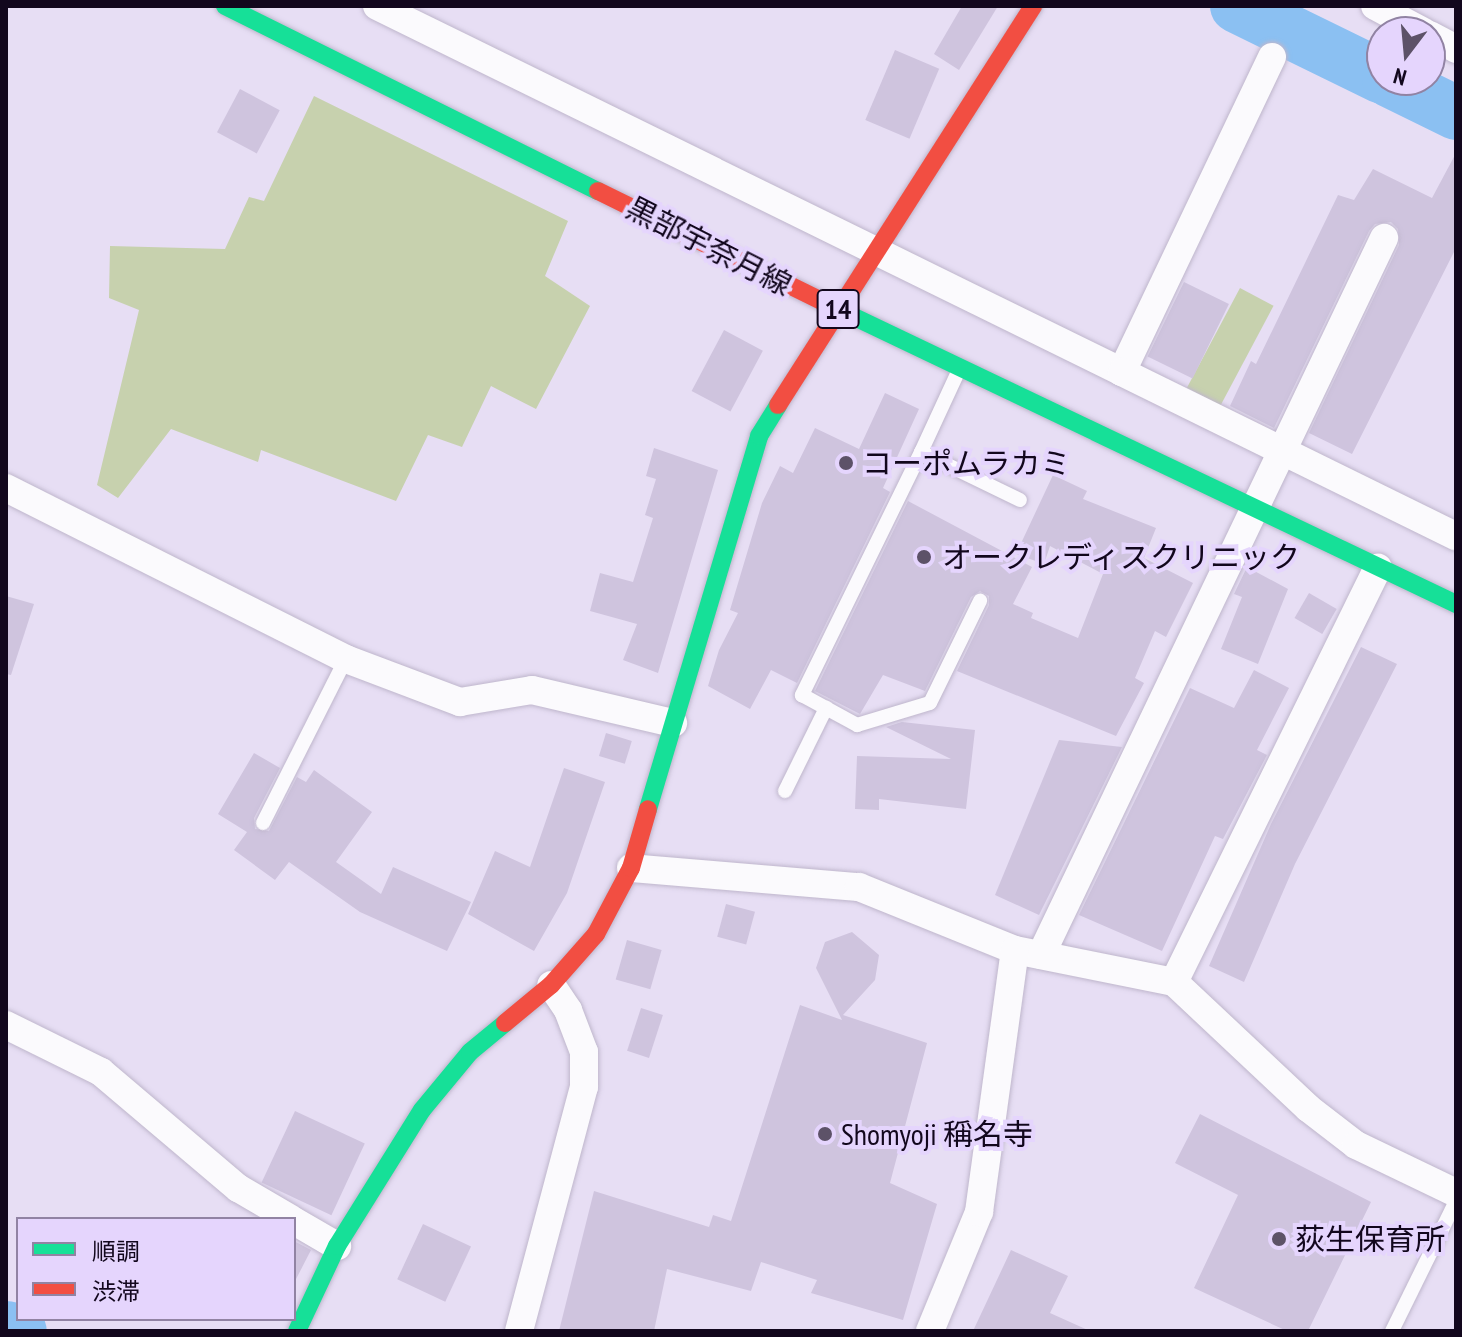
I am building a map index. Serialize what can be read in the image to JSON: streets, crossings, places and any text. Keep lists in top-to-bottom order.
{
  "streets": {
    "street": ["黒部宇奈月線", "14"]
  },
  "places": [
    "コーポムラカミ",
    "オークレディスクリニック",
    "Shomyoji 稱名寺",
    "荻生保育所"
  ],
  "legend": ["順調", "渋滞"],
  "north": "bottom"
}
